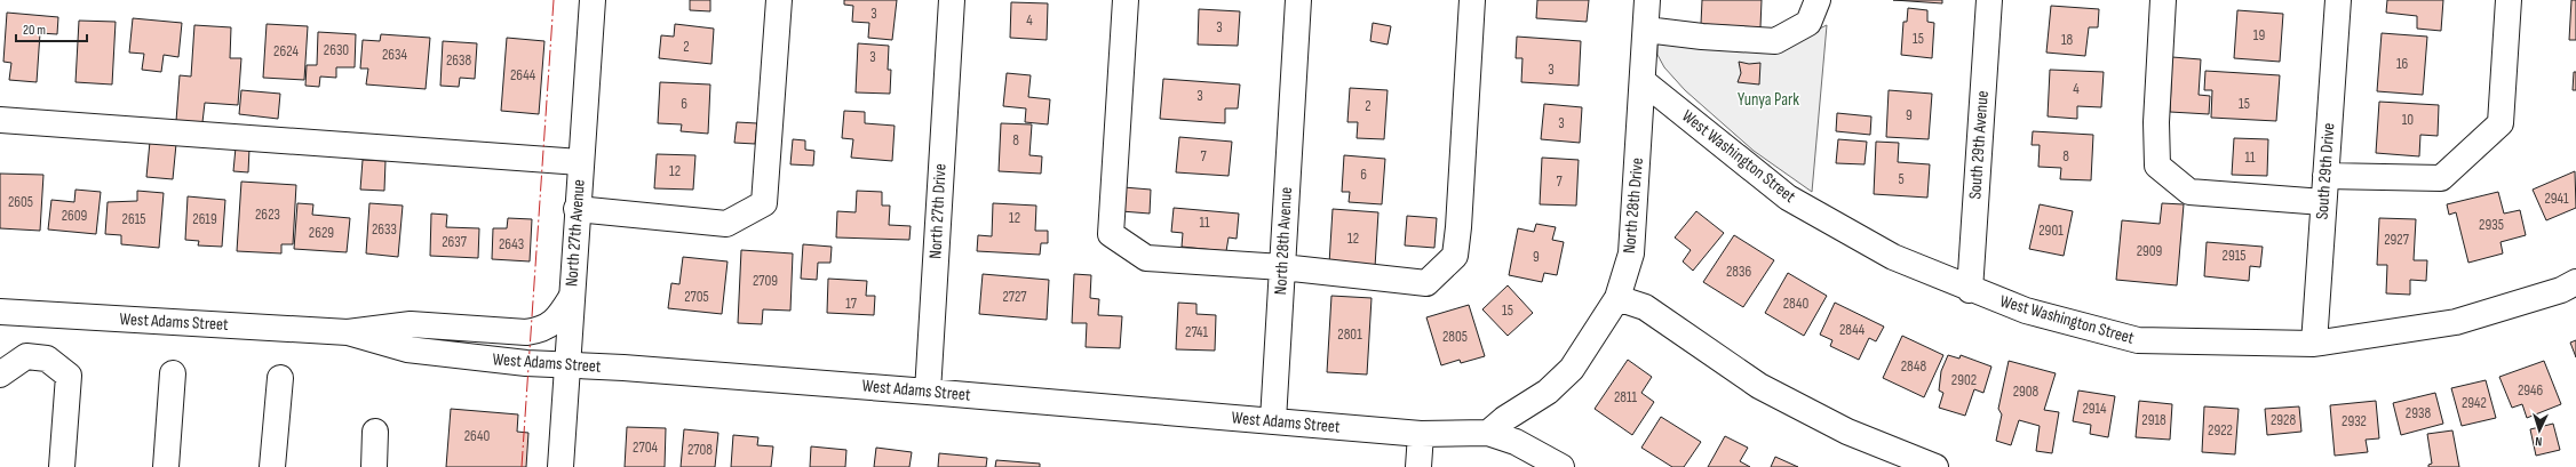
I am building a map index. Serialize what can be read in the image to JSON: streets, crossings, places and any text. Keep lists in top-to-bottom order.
{
  "streets": {
    "street": [
      "South 29th Avenue",
      "West Washington Street",
      "South 29th Drive",
      "North 28th Drive",
      "North 27th Drive",
      "North 27th Avenue",
      "North 28th Avenue",
      "West Adams Street"
    ]
  },
  "crossings": [
    ["South 29th Avenue", "West Washington Street"],
    ["West Washington Street", "South 29th Drive"],
    ["West Washington Street", "North 28th Drive"],
    ["North 28th Drive", "West Adams Street"],
    ["North 27th Drive", "West Adams Street"],
    ["North 27th Avenue", "West Adams Street"],
    ["North 28th Avenue", "West Adams Street"]
  ],
  "parks": ["Yunya Park"],
  "house_numbers": [
    "3",
    "4",
    "3",
    "19",
    "15",
    "18",
    "2",
    "2630",
    "2624",
    "2634",
    "3",
    "2638",
    "16",
    "3",
    "2644",
    "4",
    "3",
    "6",
    "15",
    "2",
    "9",
    "10",
    "3",
    "8",
    "7",
    "8",
    "11",
    "12",
    "6",
    "5",
    "7",
    "2941",
    "2605",
    "2623",
    "2609",
    "12",
    "2615",
    "2619",
    "11",
    "2935",
    "2633",
    "2901",
    "2629",
    "12",
    "2927",
    "2637",
    "2643",
    "2909",
    "2915",
    "9",
    "2836",
    "2709",
    "2705",
    "2727",
    "17",
    "2840",
    "15",
    "2844",
    "2741",
    "2801",
    "2805",
    "2848",
    "2902",
    "2946",
    "2908",
    "2811",
    "2942",
    "2914",
    "2938",
    "2918",
    "2928",
    "2932",
    "2922",
    "2640",
    "2704",
    "2708"
  ],
  "scale_bar": "20 m",
  "north": "bottom"
}
